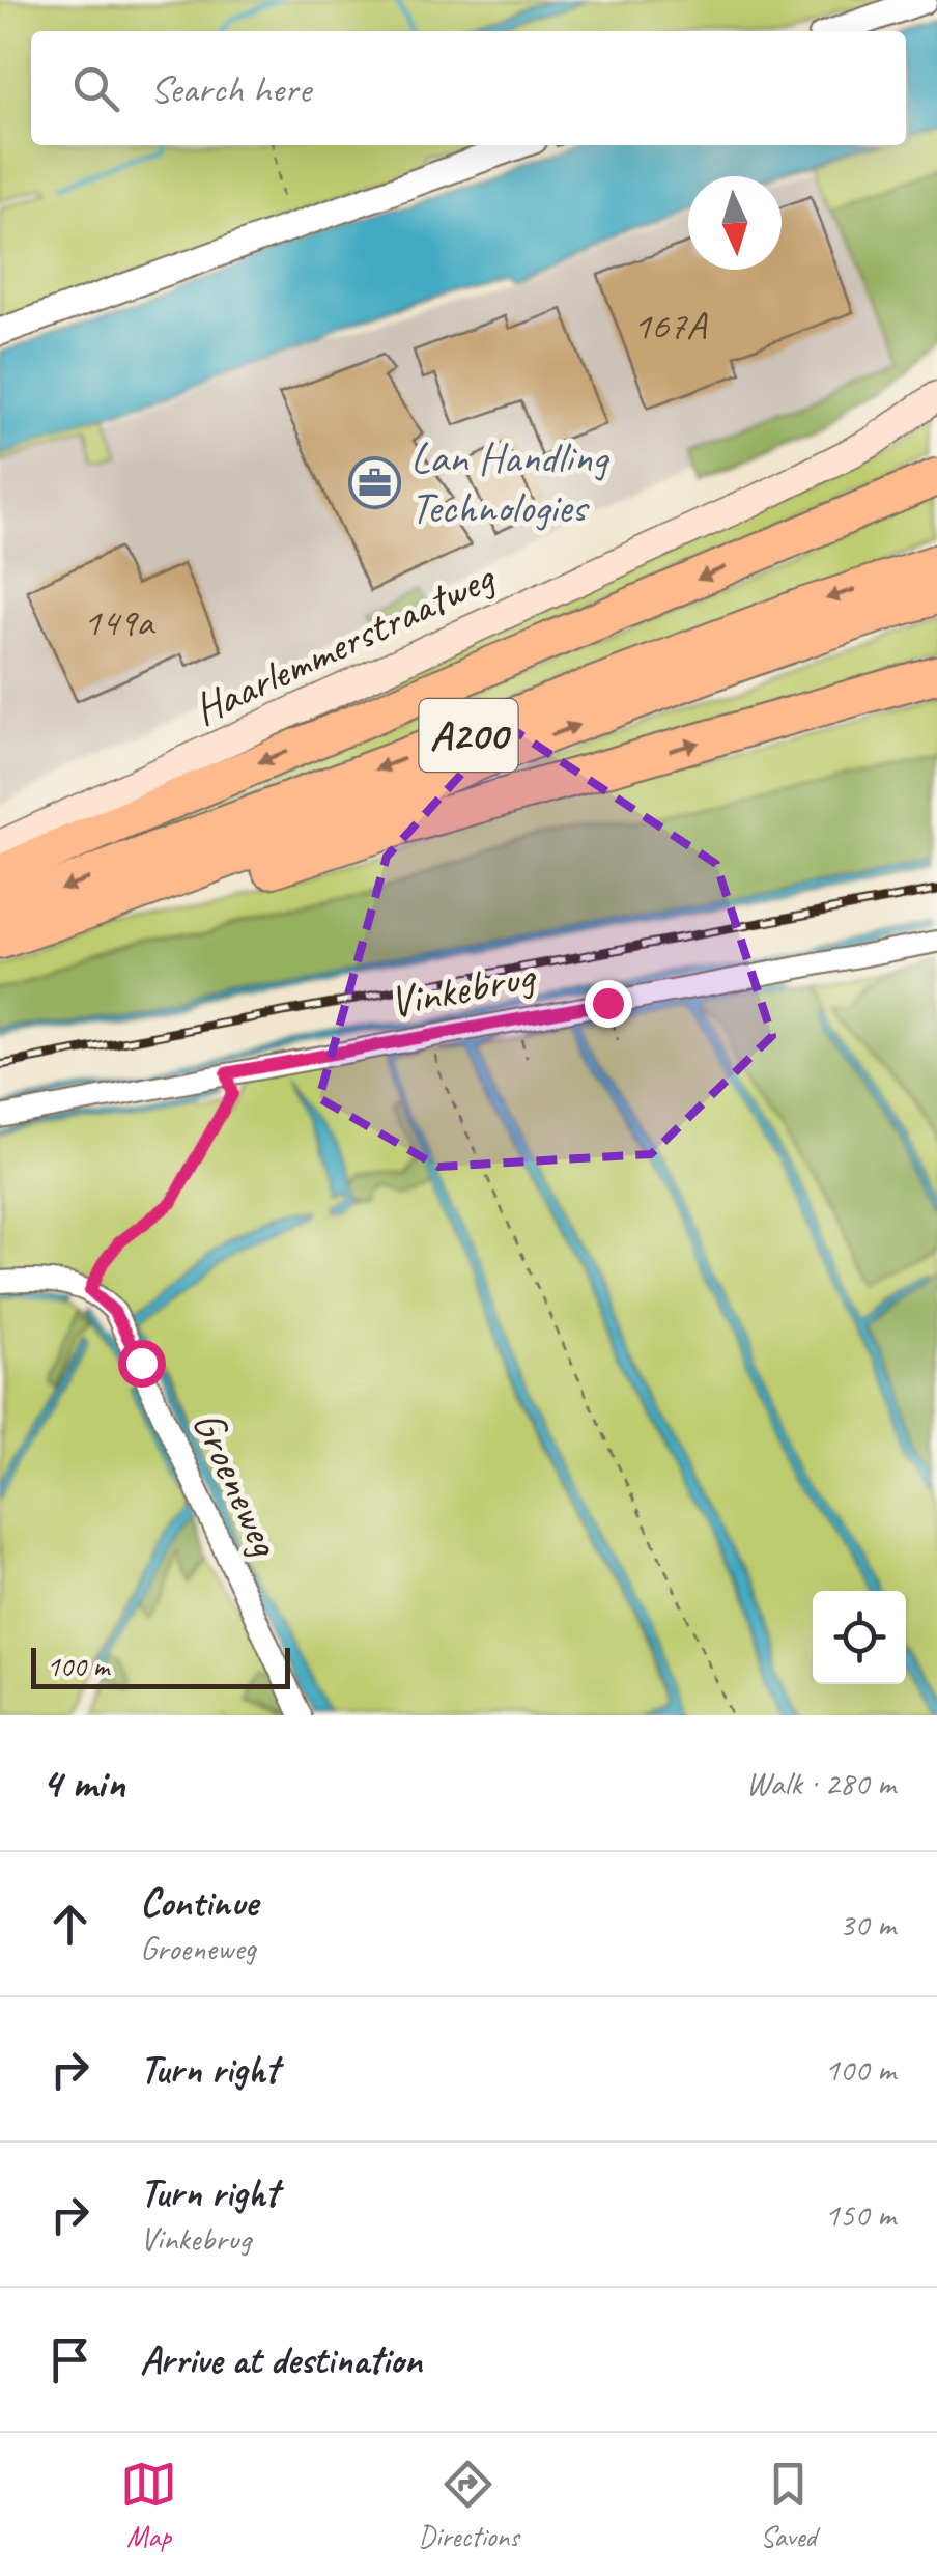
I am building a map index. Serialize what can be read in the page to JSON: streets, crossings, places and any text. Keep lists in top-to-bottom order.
{
  "streets": {
    "highway": ["A200"],
    "main road": ["Haarlemmerstraatweg"],
    "street": ["Vinkebrug", "Groeneweg"]
  },
  "places": {
    "office": ["Lan Handling Technologies"]
  },
  "house_numbers": ["167A", "149a"],
  "scale_bar": "100 m",
  "north": "bottom",
  "page": {
    "search": "Search here",
    "scale": "100 m",
    "heading": ["4 min", "Walk · 280 m"],
    "list": [
      ["Continue", "Groeneweg", "30 m"],
      ["Turn right", "100 m"],
      ["Turn right", "Vinkebrug", "150 m"],
      "Arrive at destination"
    ],
    "nav": ["Map", "Directions", "Saved"]
  }
}
